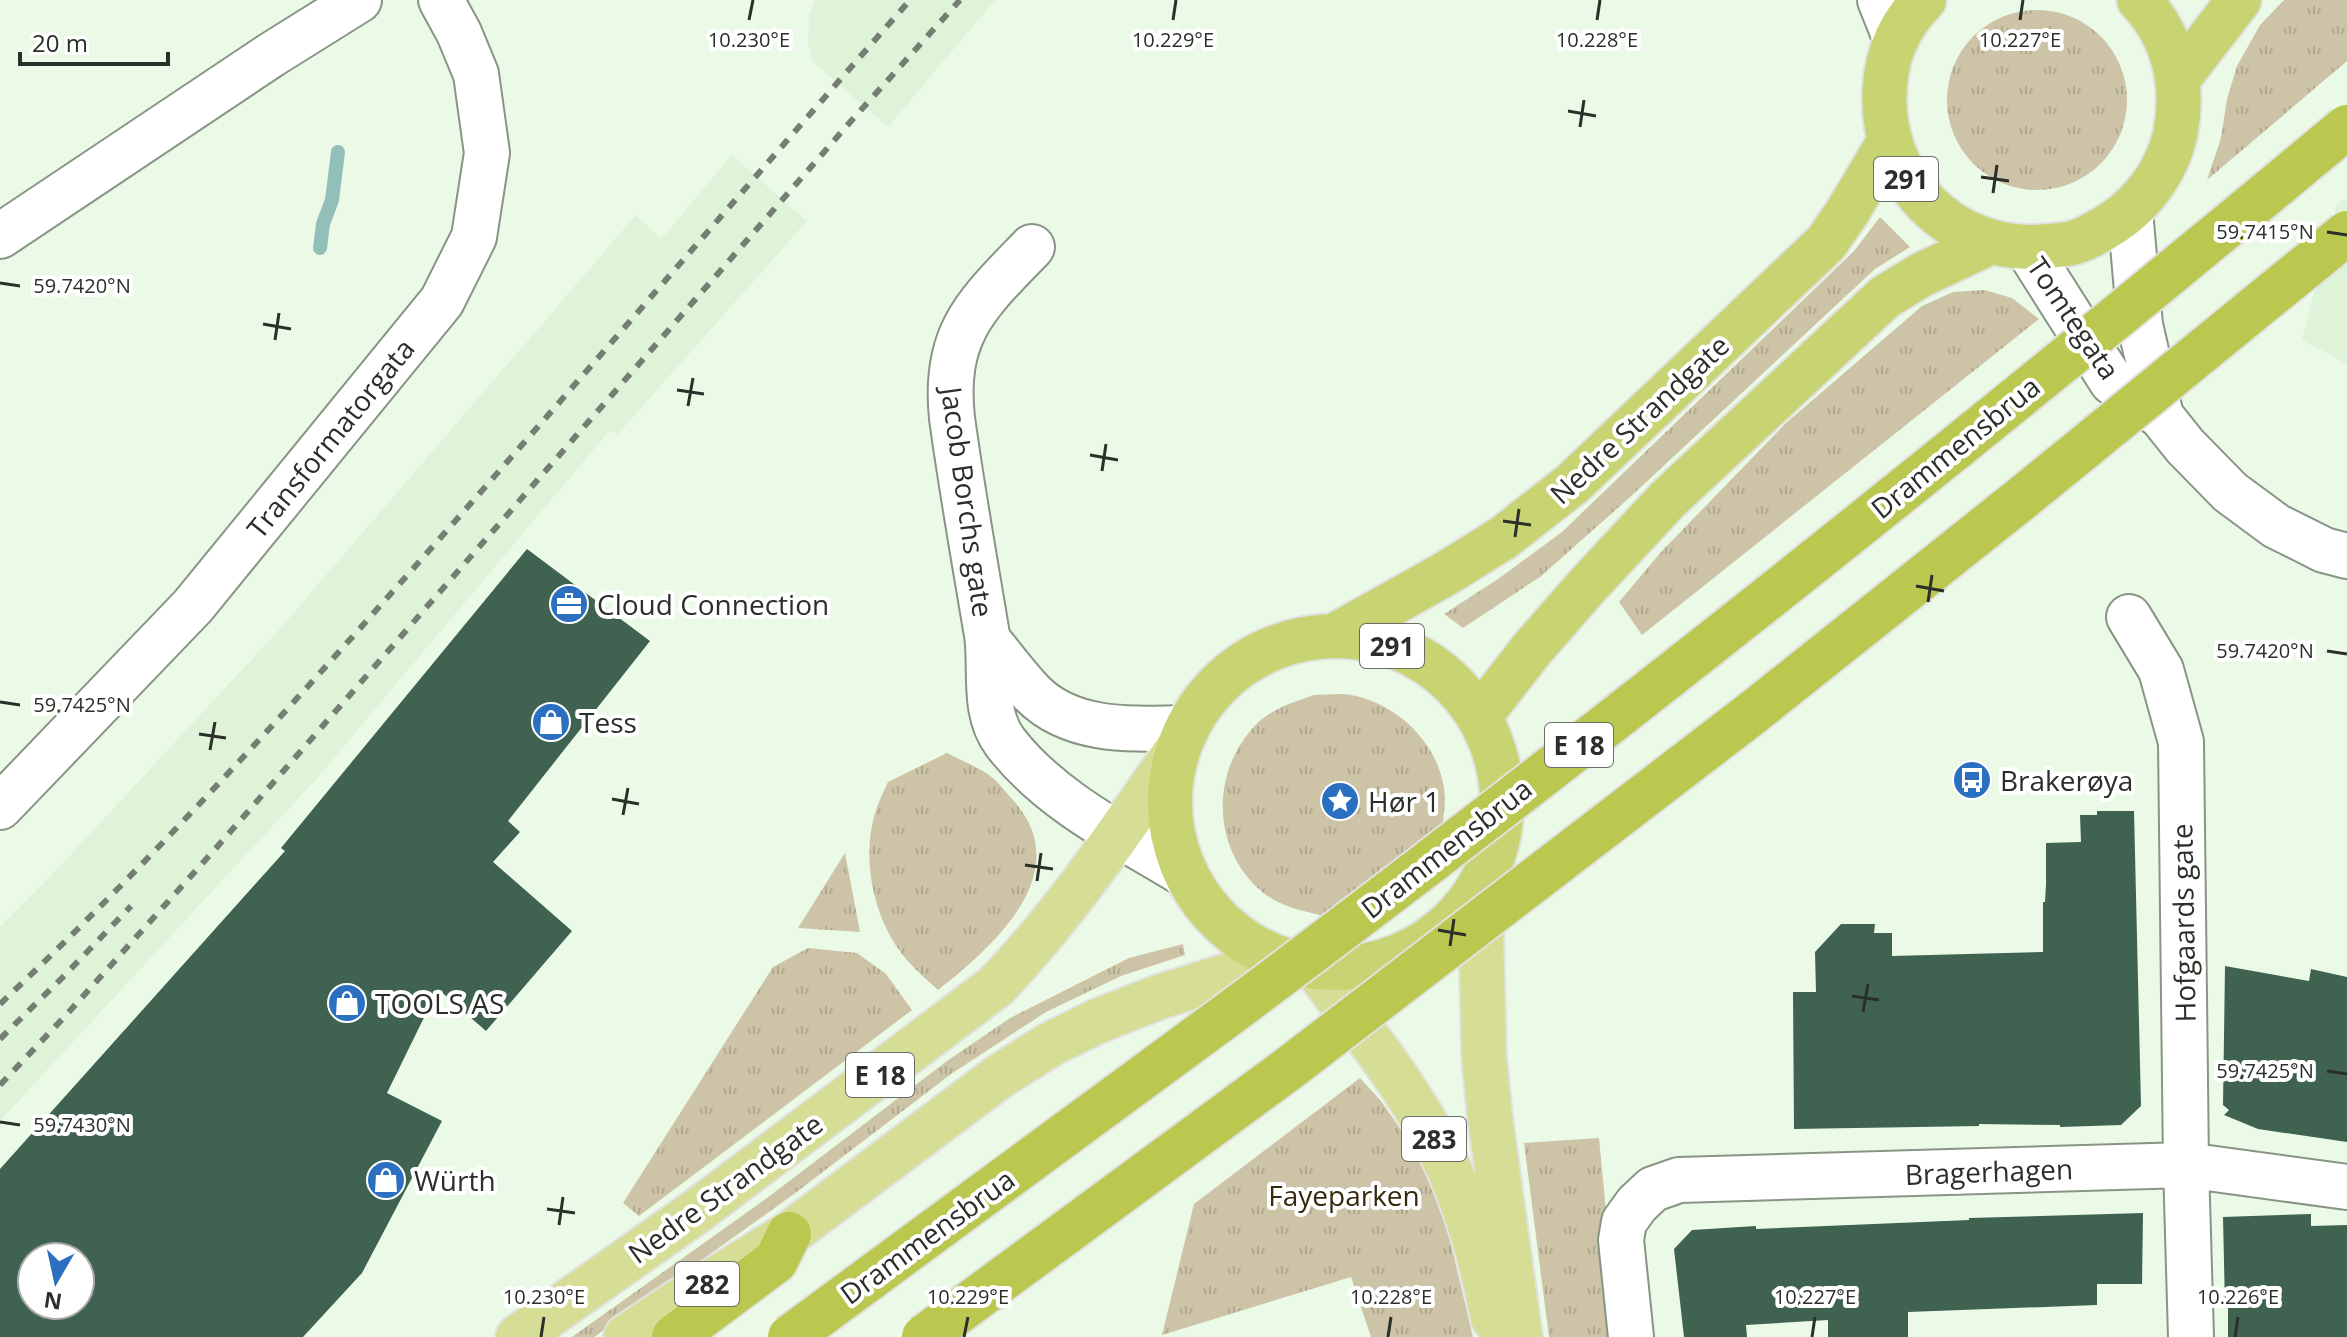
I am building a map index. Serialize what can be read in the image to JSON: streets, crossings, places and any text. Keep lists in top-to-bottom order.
{
  "streets": {
    "highway": [
      "291",
      "Nedre Strandgate",
      "Drammensbrua",
      "E 18"
    ],
    "main road": ["283", "282"],
    "street": [
      "Tomtegata",
      "Transformatorgata",
      "Jacob Borchs gate",
      "Hofgaards gate",
      "Bragerhagen"
    ]
  },
  "crossings": [
    ["291", "Tomtegata"],
    ["291", "Nedre Strandgate"],
    ["291", "Jacob Borchs gate"],
    ["291", "E 18"],
    ["291", "283"],
    ["Nedre Strandgate", "Jacob Borchs gate"],
    ["E 18", "283"],
    ["E 18", "282"],
    ["Hofgaards gate", "Bragerhagen"]
  ],
  "parks": ["Fayeparken"],
  "places": {
    "office": ["Cloud Connection"],
    "shop": ["Tess", "TOOLS AS", "Würth"],
    "bus stop": ["Brakerøya"],
    "place": ["Hør 1"]
  },
  "scale_bar": "20 m",
  "north": "bottom",
  "coordinates": [
    "10.230°E",
    "10.229°E",
    "10.228°E",
    "10.227°E",
    "59.7415°N",
    "59.7420°N",
    "59.7425°N",
    "59.7430°N",
    "10.226°E"
  ]
}
